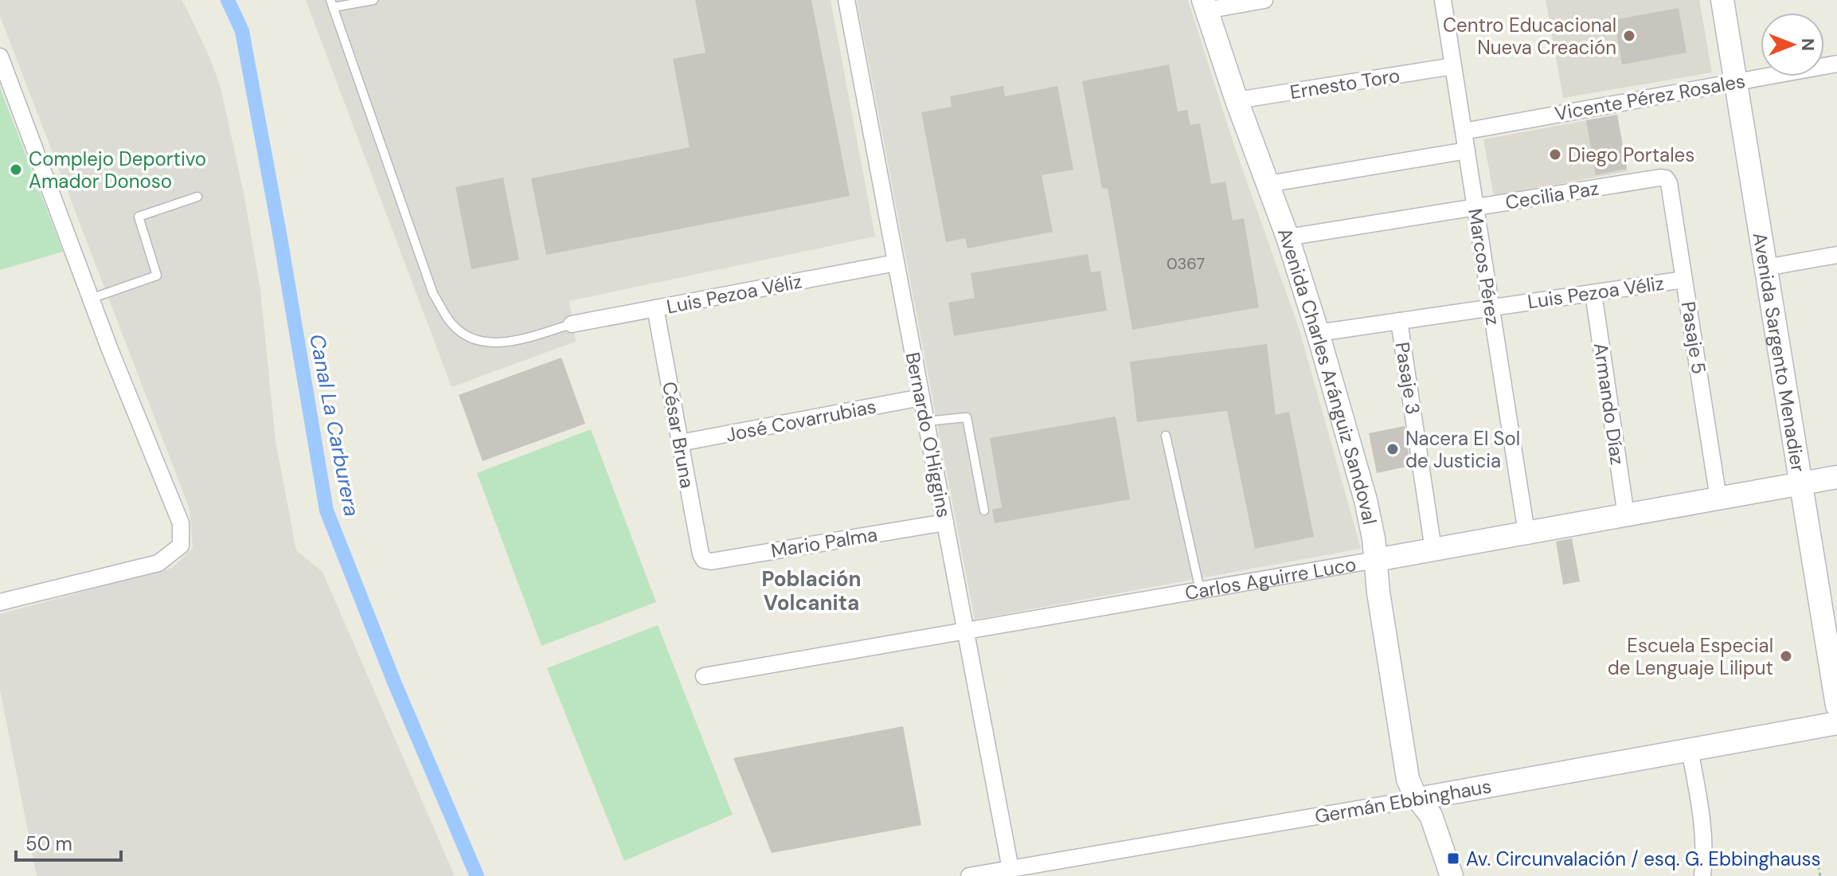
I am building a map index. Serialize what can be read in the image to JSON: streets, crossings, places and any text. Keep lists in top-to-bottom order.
{
  "streets": {
    "street": [
      "Ernesto Toro",
      "Vicente Pérez Rosales",
      "Cecilia Paz",
      "Marcos Pérez",
      "Luis Pezoa Véliz",
      "Pasaje 5",
      "Avenida Sargento Menadier",
      "Avenida Charles Aránguiz Sandoval",
      "Pasaje 3",
      "Armando Díaz",
      "José Covarrubias",
      "César Bruna",
      "Bernardo O'Higgins",
      "Mario Palma",
      "Carlos Aguirre Luco",
      "Germán Ebbinghaus"
    ]
  },
  "crossings": [
    ["Ernesto Toro", "Marcos Pérez"],
    ["Ernesto Toro", "Avenida Charles Aránguiz Sandoval"],
    ["Vicente Pérez Rosales", "Marcos Pérez"],
    ["Vicente Pérez Rosales", "Avenida Sargento Menadier"],
    ["Cecilia Paz", "Marcos Pérez"],
    ["Cecilia Paz", "Pasaje 5"],
    ["Cecilia Paz", "Avenida Charles Aránguiz Sandoval"],
    ["Marcos Pérez", "Luis Pezoa Véliz"],
    ["Marcos Pérez", "Carlos Aguirre Luco"],
    ["Luis Pezoa Véliz", "Pasaje 5"],
    ["Luis Pezoa Véliz", "Avenida Charles Aránguiz Sandoval"],
    ["Luis Pezoa Véliz", "Pasaje 3"],
    ["Luis Pezoa Véliz", "Armando Díaz"],
    ["Luis Pezoa Véliz", "César Bruna"],
    ["Luis Pezoa Véliz", "Bernardo O'Higgins"],
    ["Pasaje 5", "Carlos Aguirre Luco"],
    ["Avenida Sargento Menadier", "Carlos Aguirre Luco"],
    ["Avenida Charles Aránguiz Sandoval", "Carlos Aguirre Luco"],
    ["Avenida Charles Aránguiz Sandoval", "Germán Ebbinghaus"],
    ["Pasaje 3", "Carlos Aguirre Luco"],
    ["Armando Díaz", "Carlos Aguirre Luco"],
    ["José Covarrubias", "César Bruna"],
    ["José Covarrubias", "Bernardo O'Higgins"],
    ["César Bruna", "Mario Palma"],
    ["Bernardo O'Higgins", "Mario Palma"],
    ["Bernardo O'Higgins", "Carlos Aguirre Luco"],
    ["Bernardo O'Higgins", "Germán Ebbinghaus"]
  ],
  "districts": ["Población Volcanita"],
  "water": ["Canal La Carburera"],
  "places": {
    "other": [
      "Centro Educacional Nueva Creación",
      "Diego Portales",
      "Complejo Deportivo Amador Donoso",
      "Nacera El Sol de Justicia",
      "Escuela Especial de Lenguaje Liliput"
    ],
    "transit": ["Av. Circunvalación / esq. G. Ebbinghauss"]
  },
  "house_numbers": ["0367"],
  "scale_bar": "50 m",
  "north": "right"
}
